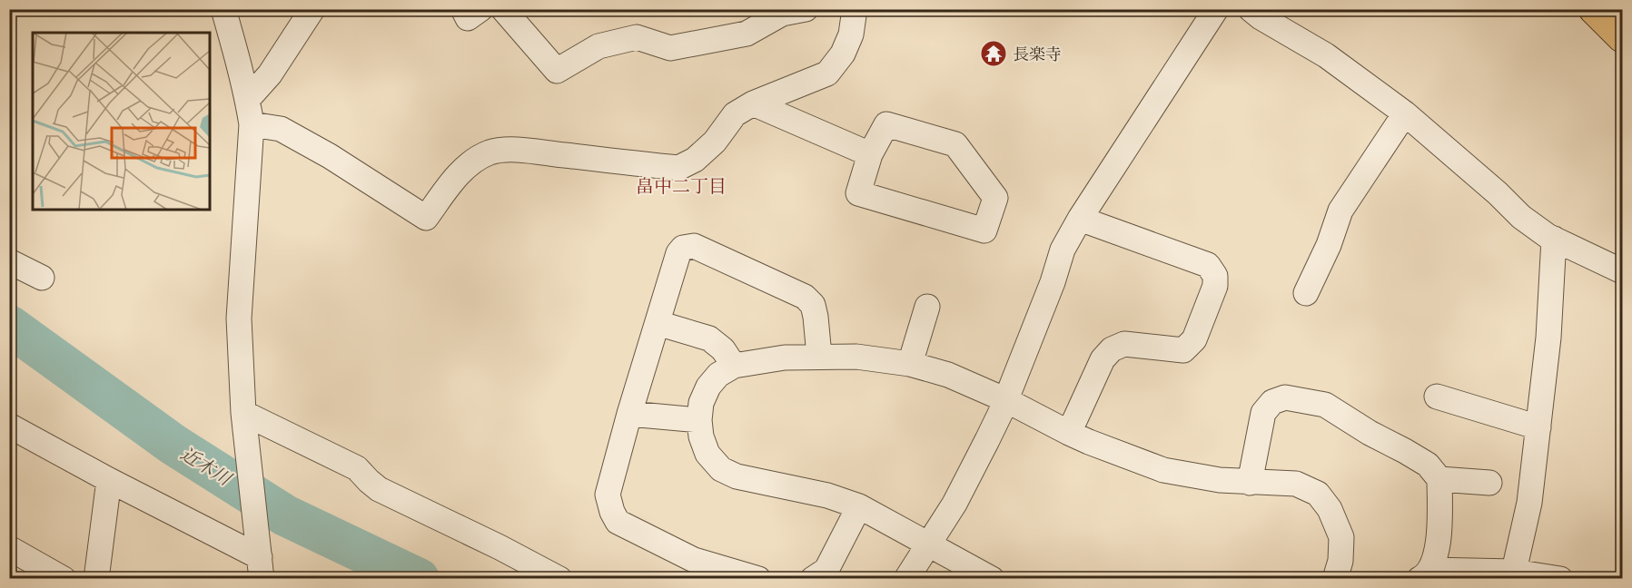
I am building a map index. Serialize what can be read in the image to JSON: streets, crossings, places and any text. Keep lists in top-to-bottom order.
{
  "districts": ["畠中二丁目"],
  "water": ["近木川"],
  "places": {
    "temple": ["長楽寺"]
  }
}
